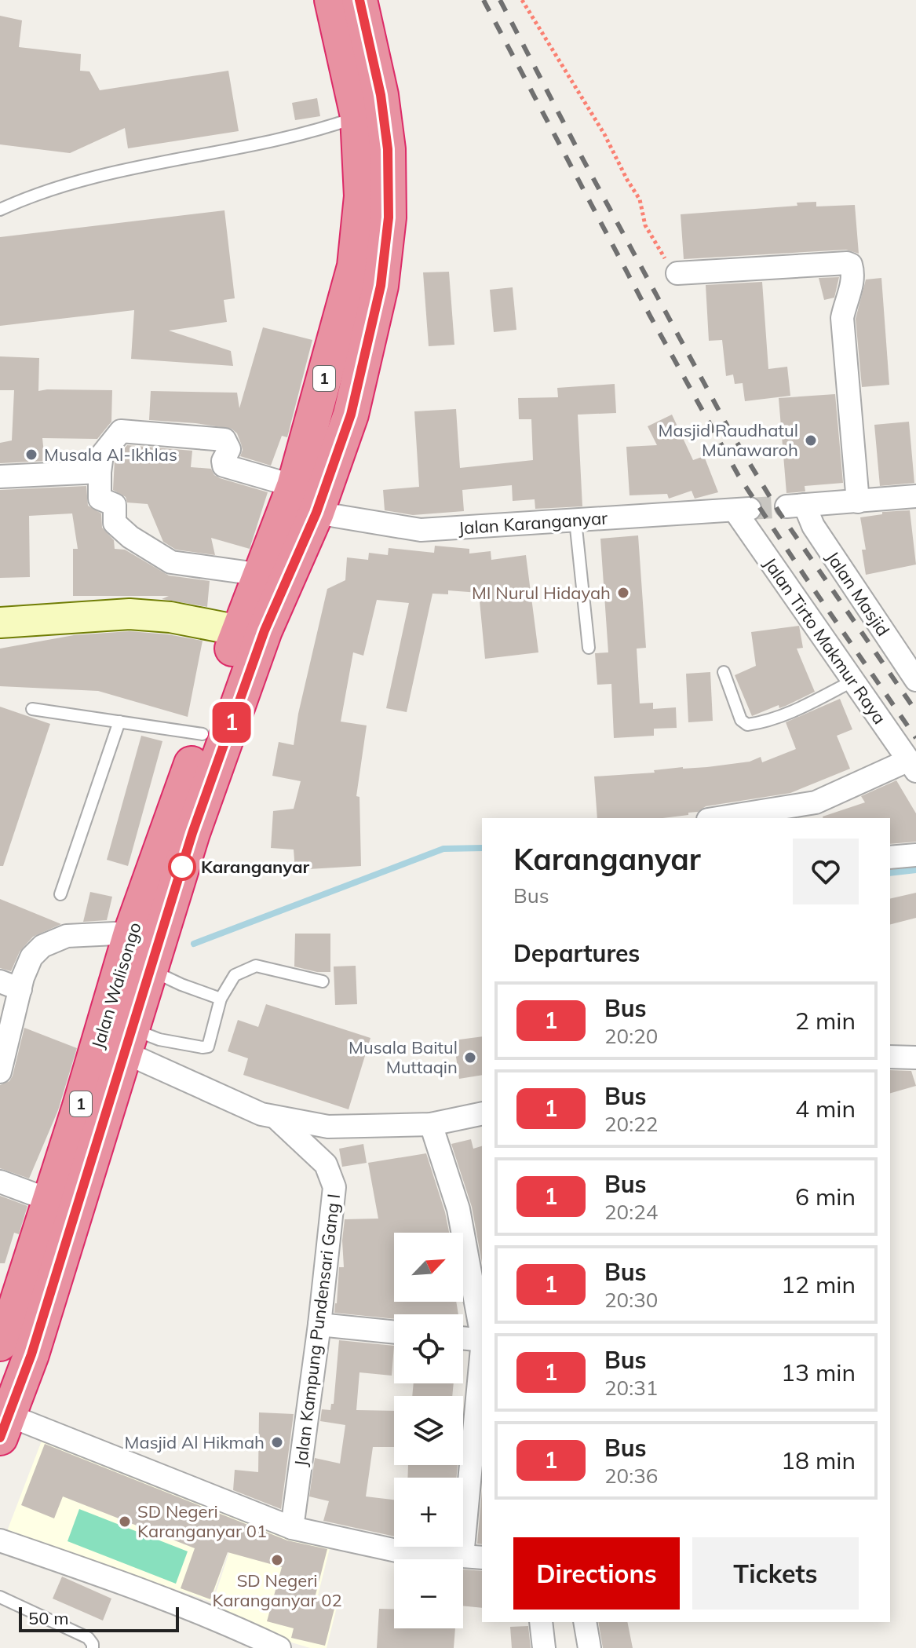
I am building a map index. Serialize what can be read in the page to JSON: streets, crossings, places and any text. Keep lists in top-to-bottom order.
{
  "streets": {
    "highway": ["1", "Jalan Walisongo"],
    "street": [
      "Jalan Karanganyar",
      "Jalan Masjid",
      "Jalan Tirto Makmur Raya",
      "Jalan Kampung Pundensari Gang I"
    ]
  },
  "crossings": [
    ["1", "Jalan Karanganyar"],
    ["1", "Jalan Walisongo"],
    ["Jalan Karanganyar", "Jalan Tirto Makmur Raya"]
  ],
  "places": [
    "Masjid Raudhatul Munawaroh",
    "Musala Al-Ikhlas",
    "MI Nurul Hidayah",
    "Karanganyar",
    "Musala Baitul Muttaqin",
    "Masjid Al Hikmah",
    "SD Negeri Karanganyar 01",
    "SD Negeri Karanganyar 02"
  ],
  "lines": ["bus line 1"],
  "scale_bar": "50 m",
  "north": "top right",
  "page": {
    "on_map": "1",
    "heading": [
      ["Karanganyar", "Bus"],
      "Departures"
    ],
    "list": [
      {
        "mark": "1",
        "name": "Bus",
        "note": "20:20",
        "value": "2 min"
      },
      {
        "mark": "1",
        "name": "Bus",
        "note": "20:22",
        "value": "4 min"
      },
      {
        "mark": "1",
        "name": "Bus",
        "note": "20:24",
        "value": "6 min"
      },
      {
        "mark": "1",
        "name": "Bus",
        "note": "20:30",
        "value": "12 min"
      },
      {
        "mark": "1",
        "name": "Bus",
        "note": "20:31",
        "value": "13 min"
      },
      {
        "mark": "1",
        "name": "Bus",
        "note": "20:36",
        "value": "18 min"
      }
    ],
    "map_buttons": ["+", "−"],
    "buttons": ["Directions", "Tickets"],
    "scale": "50 m"
  }
}
